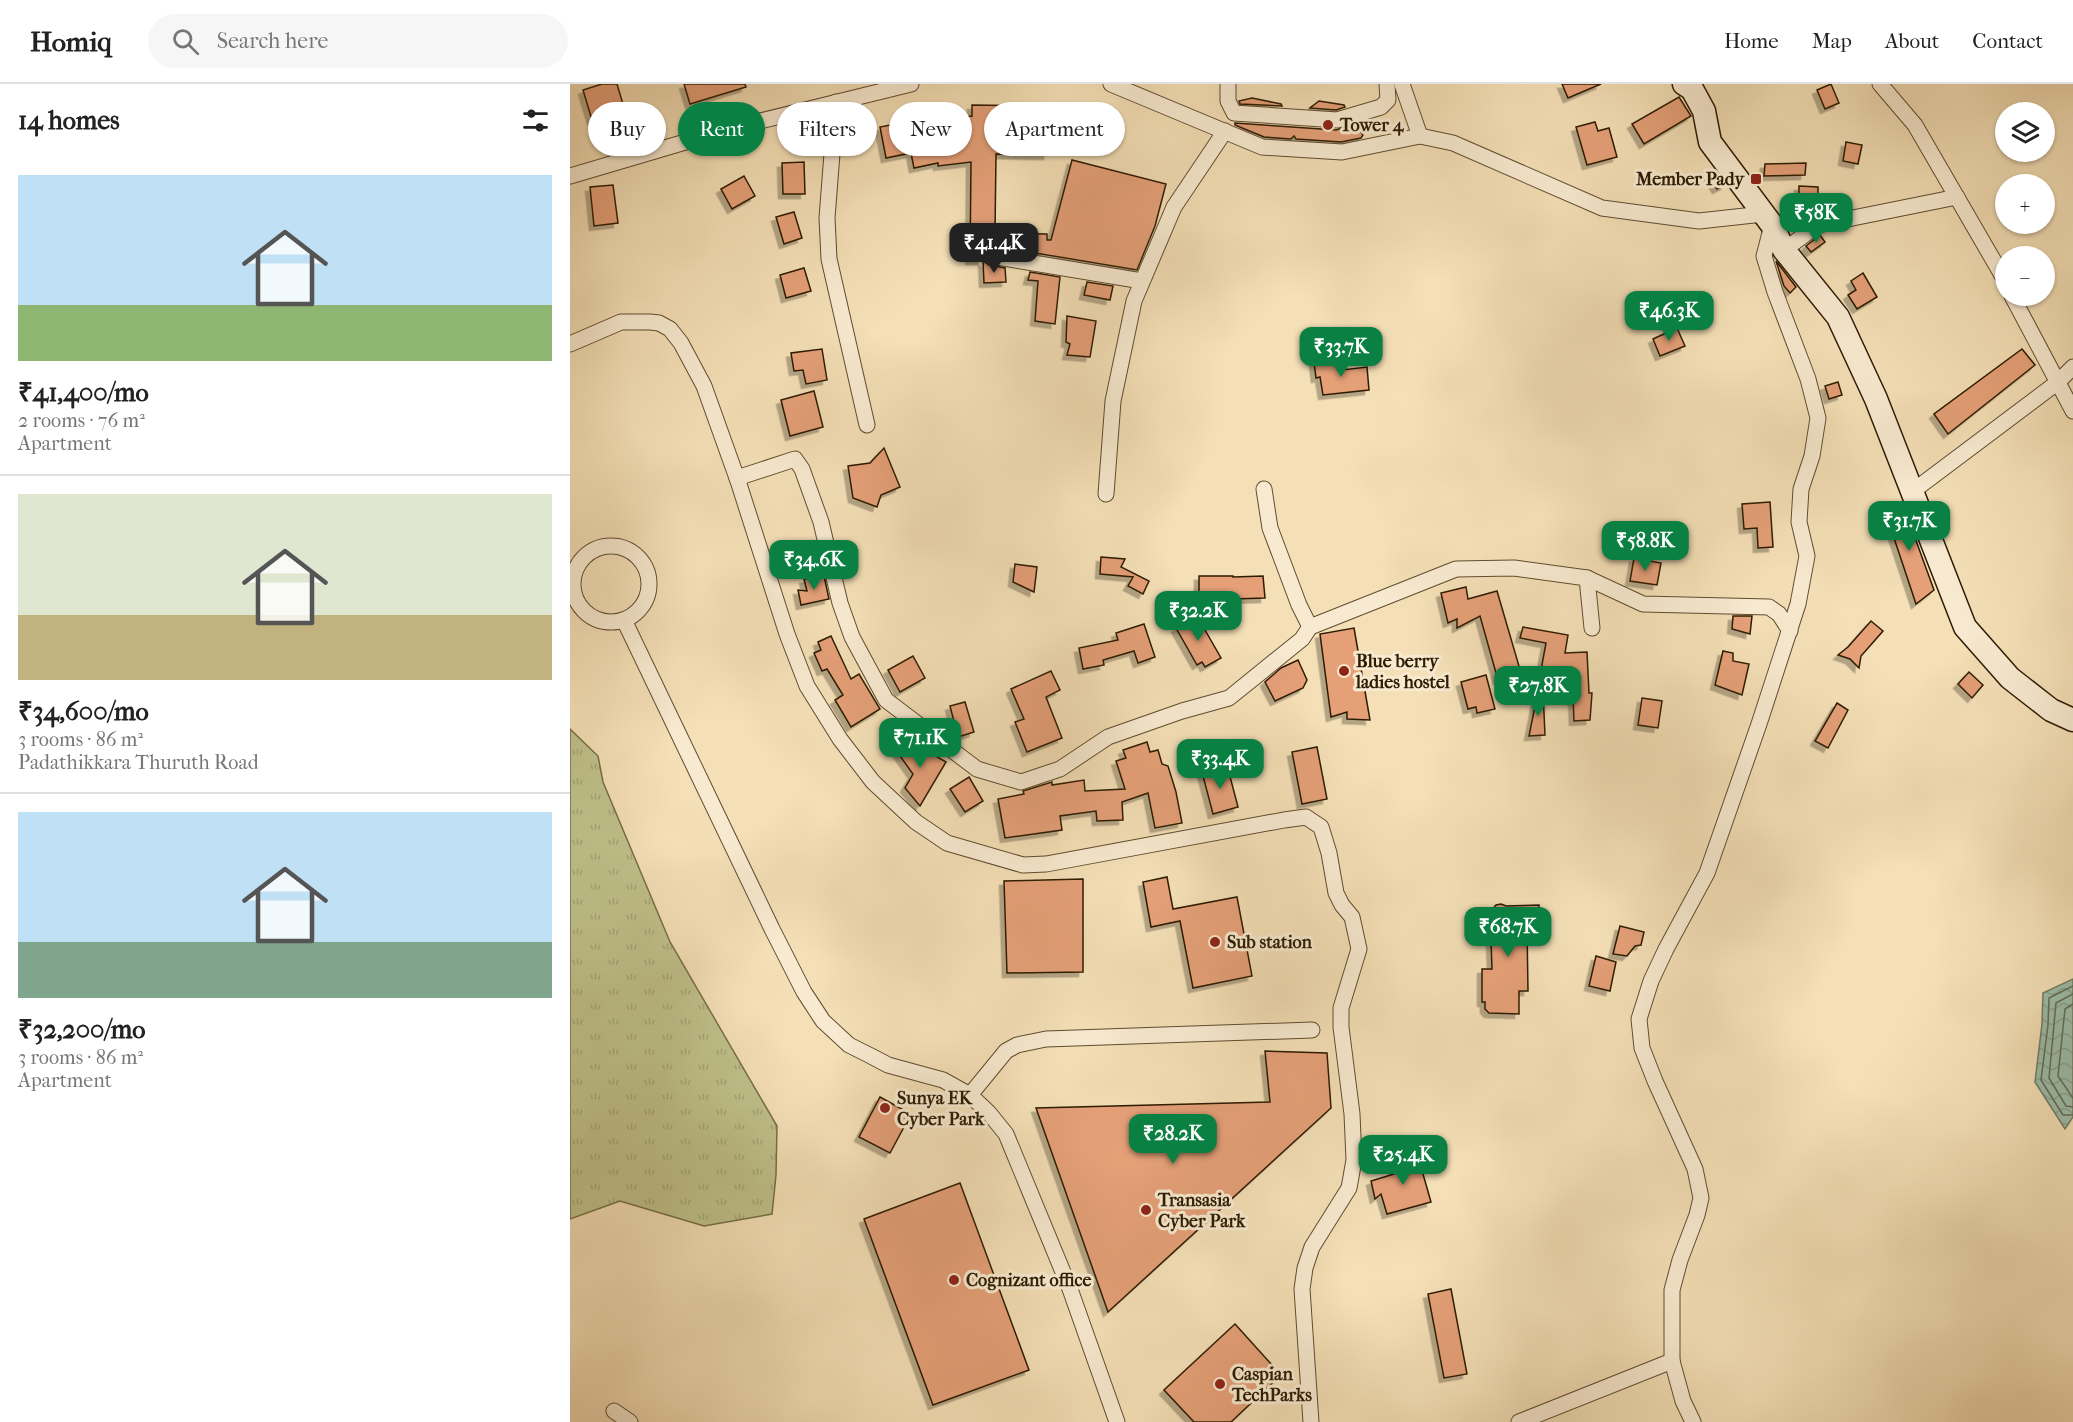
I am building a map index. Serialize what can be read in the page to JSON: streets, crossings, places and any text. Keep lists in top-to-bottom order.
{
  "places": {
    "other": [
      "Tower 4",
      "Blue berry ladies hostel",
      "Sub station",
      "Sunya EK Cyber Park",
      "Transasia Cyber Park",
      "Cognizant office",
      "Caspian TechParks"
    ],
    "transit": ["Member Pady"]
  },
  "page": {
    "header": "Homiq",
    "search": "Search here",
    "nav": [
      "Home",
      "Map",
      "About",
      "Contact"
    ],
    "heading": "14 homes",
    "map_buttons": ["+", "−"],
    "chip": [
      "Buy",
      "Rent",
      "Filters",
      "New",
      "Apartment"
    ],
    "list": [
      {
        "name": "₹41,400/mo",
        "note": "2 rooms · 76 m² · Apartment"
      },
      {
        "name": "₹34,600/mo",
        "note": "3 rooms · 86 m² · Padathikkara Thuruth Road"
      },
      {
        "name": "₹32,200/mo",
        "note": "3 rooms · 86 m² · Apartment"
      }
    ],
    "price": [
      "₹58K",
      "₹41.4K",
      "₹46.3K",
      "₹33.7K",
      "₹31.7K",
      "₹58.8K",
      "₹34.6K",
      "₹32.2K",
      "₹27.8K",
      "₹71.1K",
      "₹33.4K",
      "₹68.7K",
      "₹28.2K",
      "₹25.4K"
    ]
  }
}
